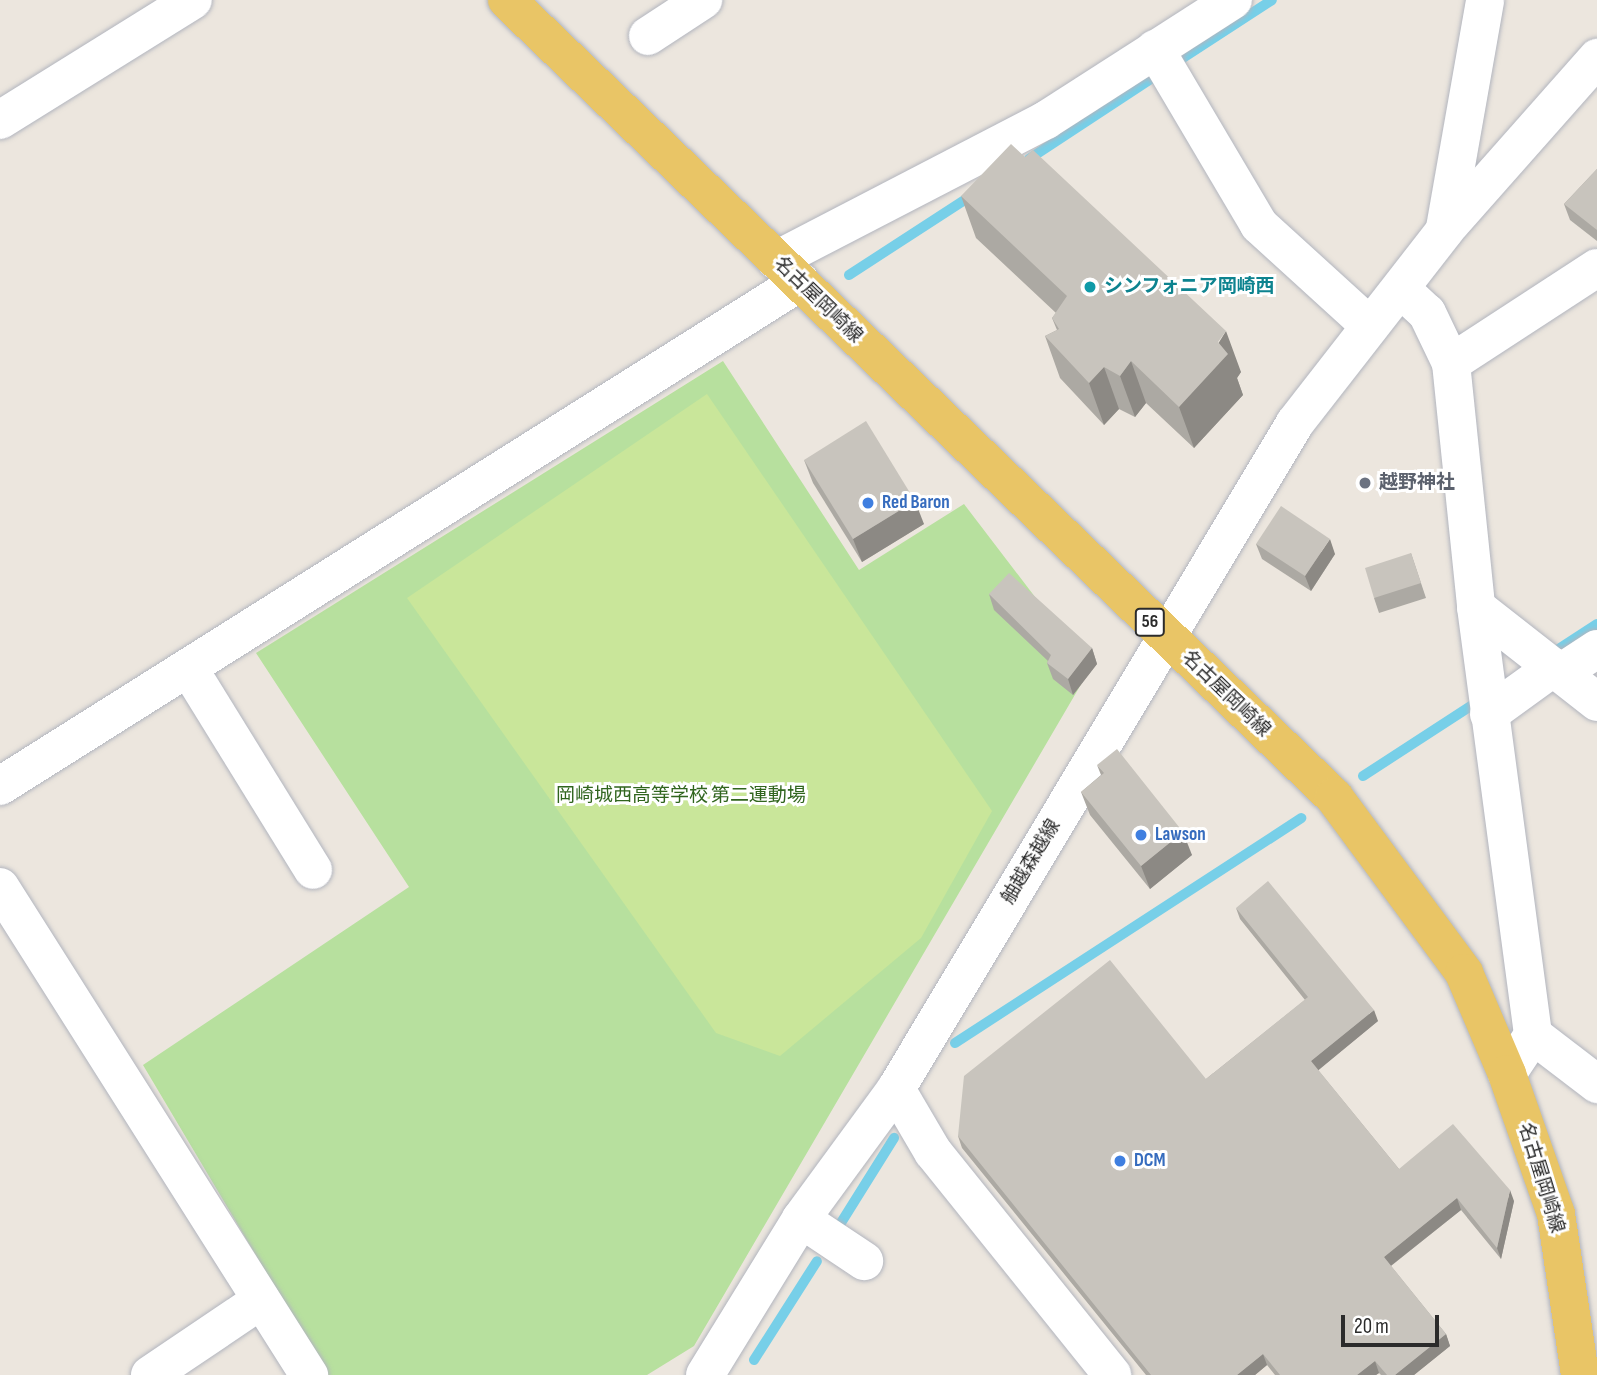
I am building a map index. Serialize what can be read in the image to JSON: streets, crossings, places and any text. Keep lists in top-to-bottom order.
{
  "streets": {
    "main road": ["名古屋岡崎線", "56"],
    "street": ["舳越森越線"]
  },
  "crossings": [
    ["名古屋岡崎線", "舳越森越線"]
  ],
  "parks": ["岡崎城西高等学校 第二運動場"],
  "places": [
    "シンフォニア岡崎西",
    "越野神社",
    "Red Baron",
    "Lawson",
    "DCM"
  ],
  "scale_bar": "20 m"
}
